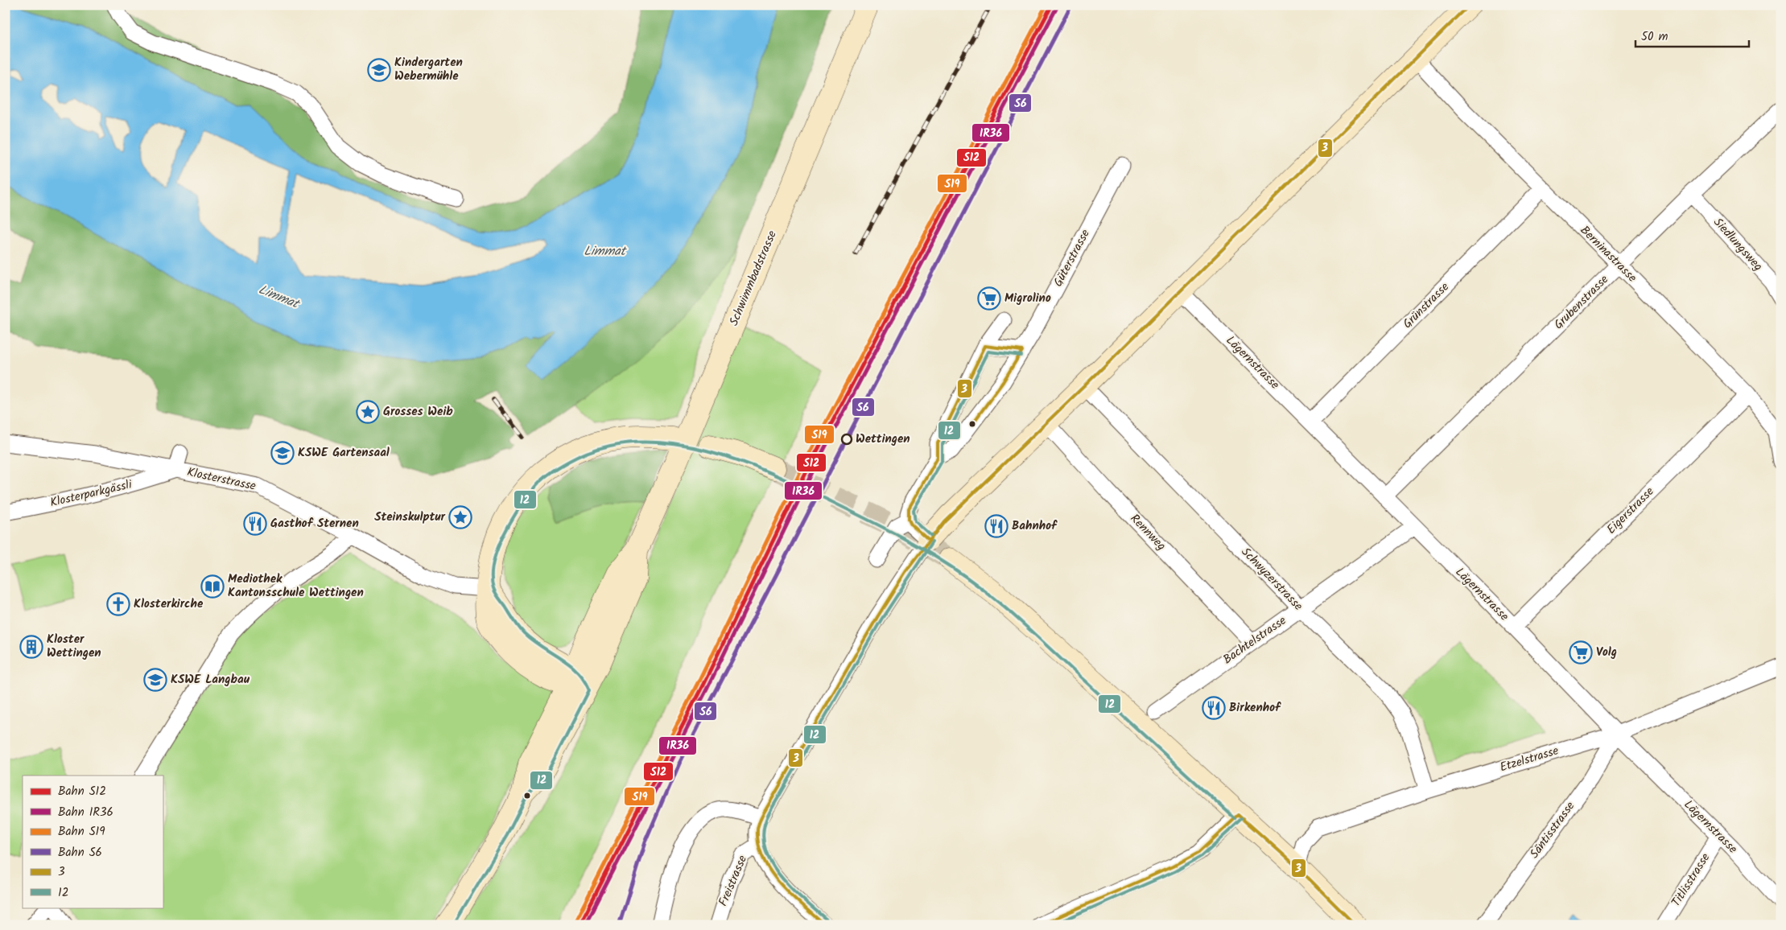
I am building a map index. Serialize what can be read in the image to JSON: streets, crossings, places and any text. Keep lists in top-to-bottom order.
{
  "streets": {
    "street": [
      "Siedlungsweg",
      "Berninastrasse",
      "Güterstrasse",
      "Schwimmbadstrasse",
      "Grubenstrasse",
      "Grünstrasse",
      "Lägernstrasse",
      "Klosterstrasse",
      "Klosterparkgässli",
      "Eigerstrasse",
      "Rennweg",
      "Schwyzerstrasse",
      "Bachtelstrasse",
      "Etzelstrasse",
      "Säntisstrasse",
      "Titlisstrasse",
      "Freistrasse"
    ]
  },
  "crossings": [
    ["Siedlungsweg", "Grubenstrasse"],
    ["Berninastrasse", "Grubenstrasse"],
    ["Berninastrasse", "Grünstrasse"],
    ["Berninastrasse", "Eigerstrasse"],
    ["Grubenstrasse", "Lägernstrasse"],
    ["Grünstrasse", "Lägernstrasse"],
    ["Lägernstrasse", "Eigerstrasse"],
    ["Lägernstrasse", "Bachtelstrasse"],
    ["Lägernstrasse", "Etzelstrasse"],
    ["Lägernstrasse", "Säntisstrasse"],
    ["Lägernstrasse", "Titlisstrasse"],
    ["Klosterstrasse", "Klosterparkgässli"],
    ["Rennweg", "Bachtelstrasse"],
    ["Schwyzerstrasse", "Bachtelstrasse"],
    ["Schwyzerstrasse", "Etzelstrasse"],
    ["Etzelstrasse", "Säntisstrasse"]
  ],
  "water": ["Limmat"],
  "places": {
    "school or university": ["Kindergarten Webermühle", "KSWE Gartensaal", "KSWE Langbau"],
    "supermarket": ["Migrolino", "Volg"],
    "place": ["Grosses Weib", "Steinskulptur"],
    "other": ["Wettingen"],
    "restaurant": ["Gasthof Sternen", "Bahnhof", "Birkenhof"],
    "library": ["Mediothek Kantonsschule Wettingen"],
    "church": ["Klosterkirche"],
    "building": ["Kloster Wettingen"]
  },
  "lines": [
    "rail line S12",
    "rail line S19",
    "rail line S6",
    "transit line 3",
    "rail line IR36",
    "transit line 12"
  ],
  "legend": [
    "Bahn S12",
    "Bahn IR36",
    "Bahn S19",
    "Bahn S6",
    "3",
    "12"
  ],
  "scale_bar": "50 m"
}
